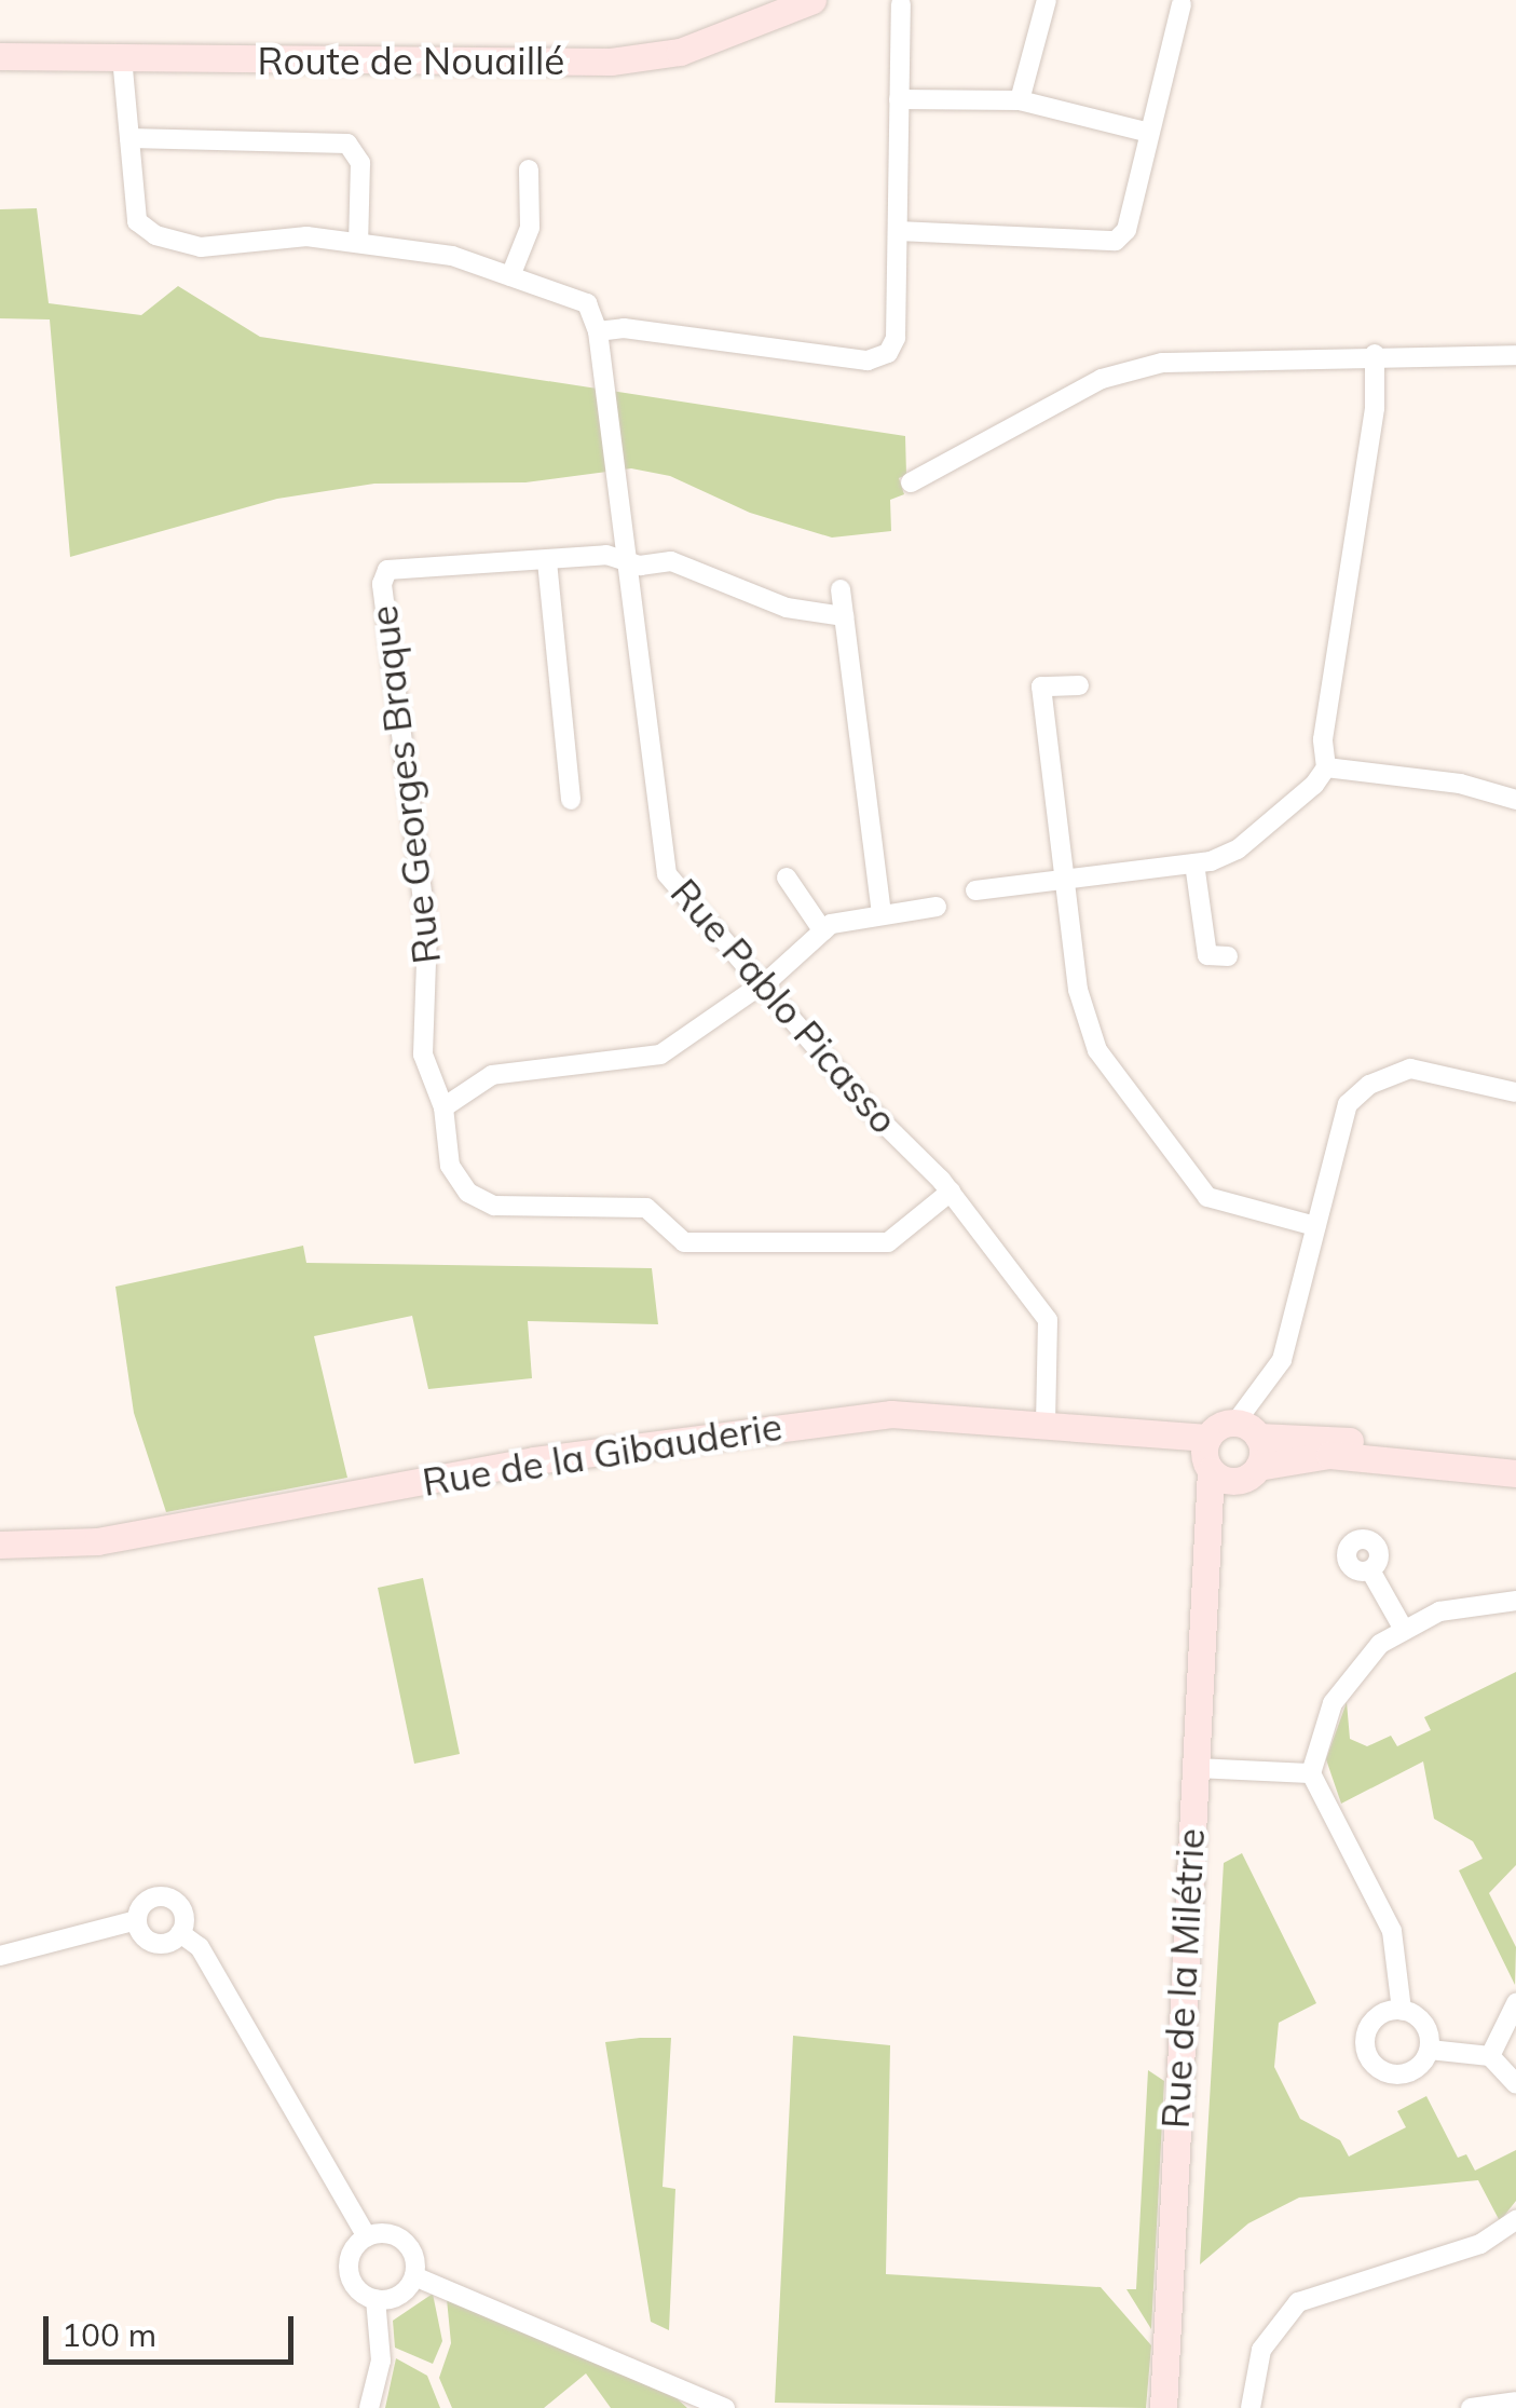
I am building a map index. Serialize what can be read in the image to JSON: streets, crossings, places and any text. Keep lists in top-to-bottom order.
{
  "streets": {
    "street": [
      "Route de Nouaillé",
      "Rue Georges Braque",
      "Rue Pablo Picasso",
      "Rue de la Gibauderie",
      "Rue de la Milétrie"
    ]
  },
  "crossings": [
    ["Rue Georges Braque", "Rue Pablo Picasso"],
    ["Rue Pablo Picasso", "Rue de la Gibauderie"],
    ["Rue de la Gibauderie", "Rue de la Milétrie"]
  ],
  "scale_bar": "100 m"
}
